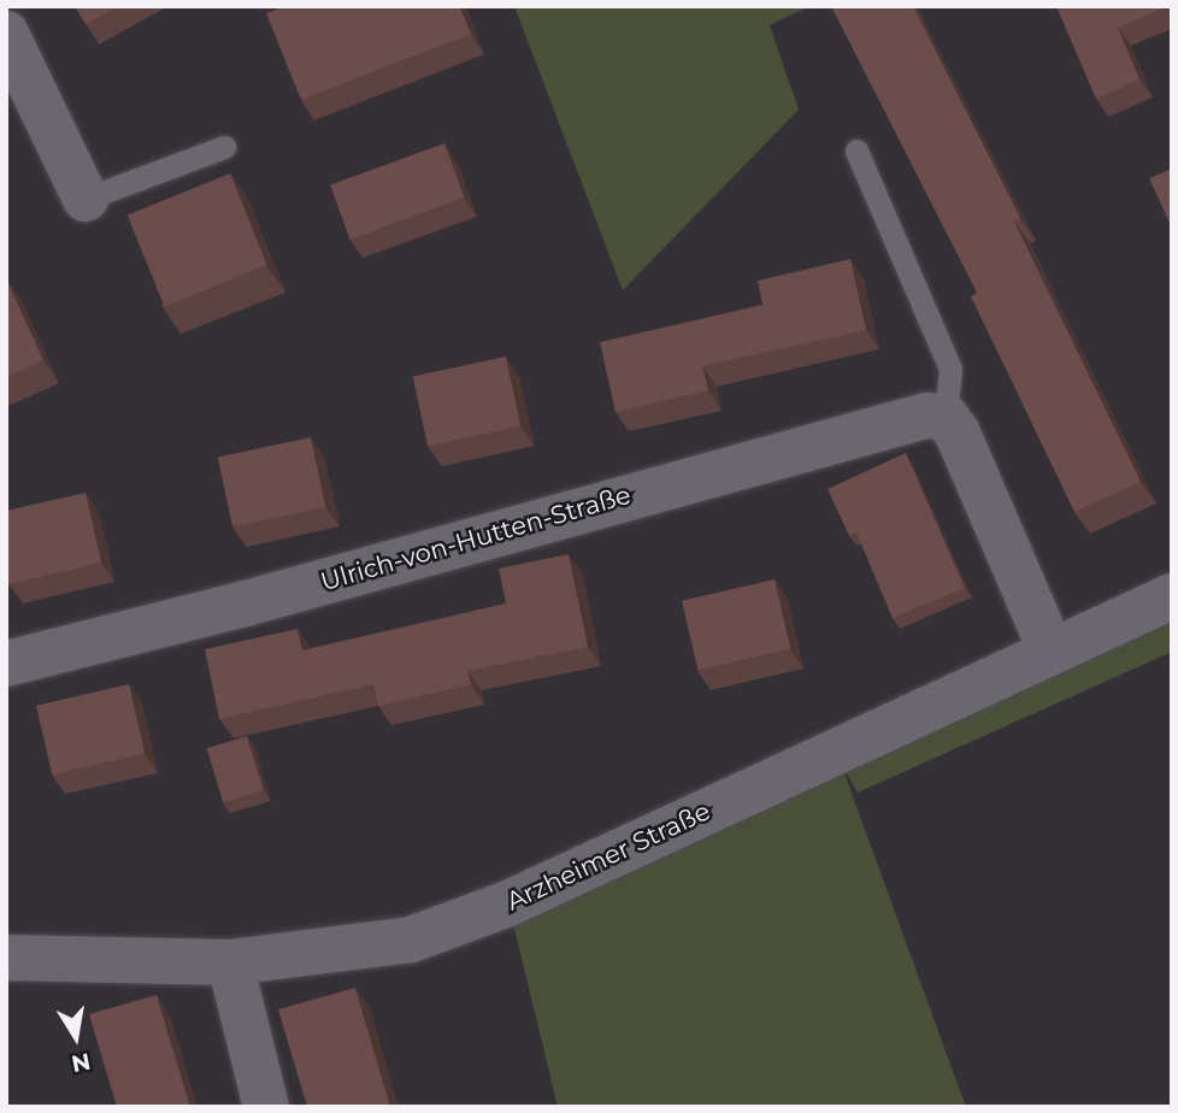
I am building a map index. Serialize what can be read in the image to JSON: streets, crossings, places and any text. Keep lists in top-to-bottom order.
{
  "streets": {
    "street": ["Ulrich-von-Hutten-Straße", "Arzheimer Straße"]
  },
  "north": "bottom"
}
